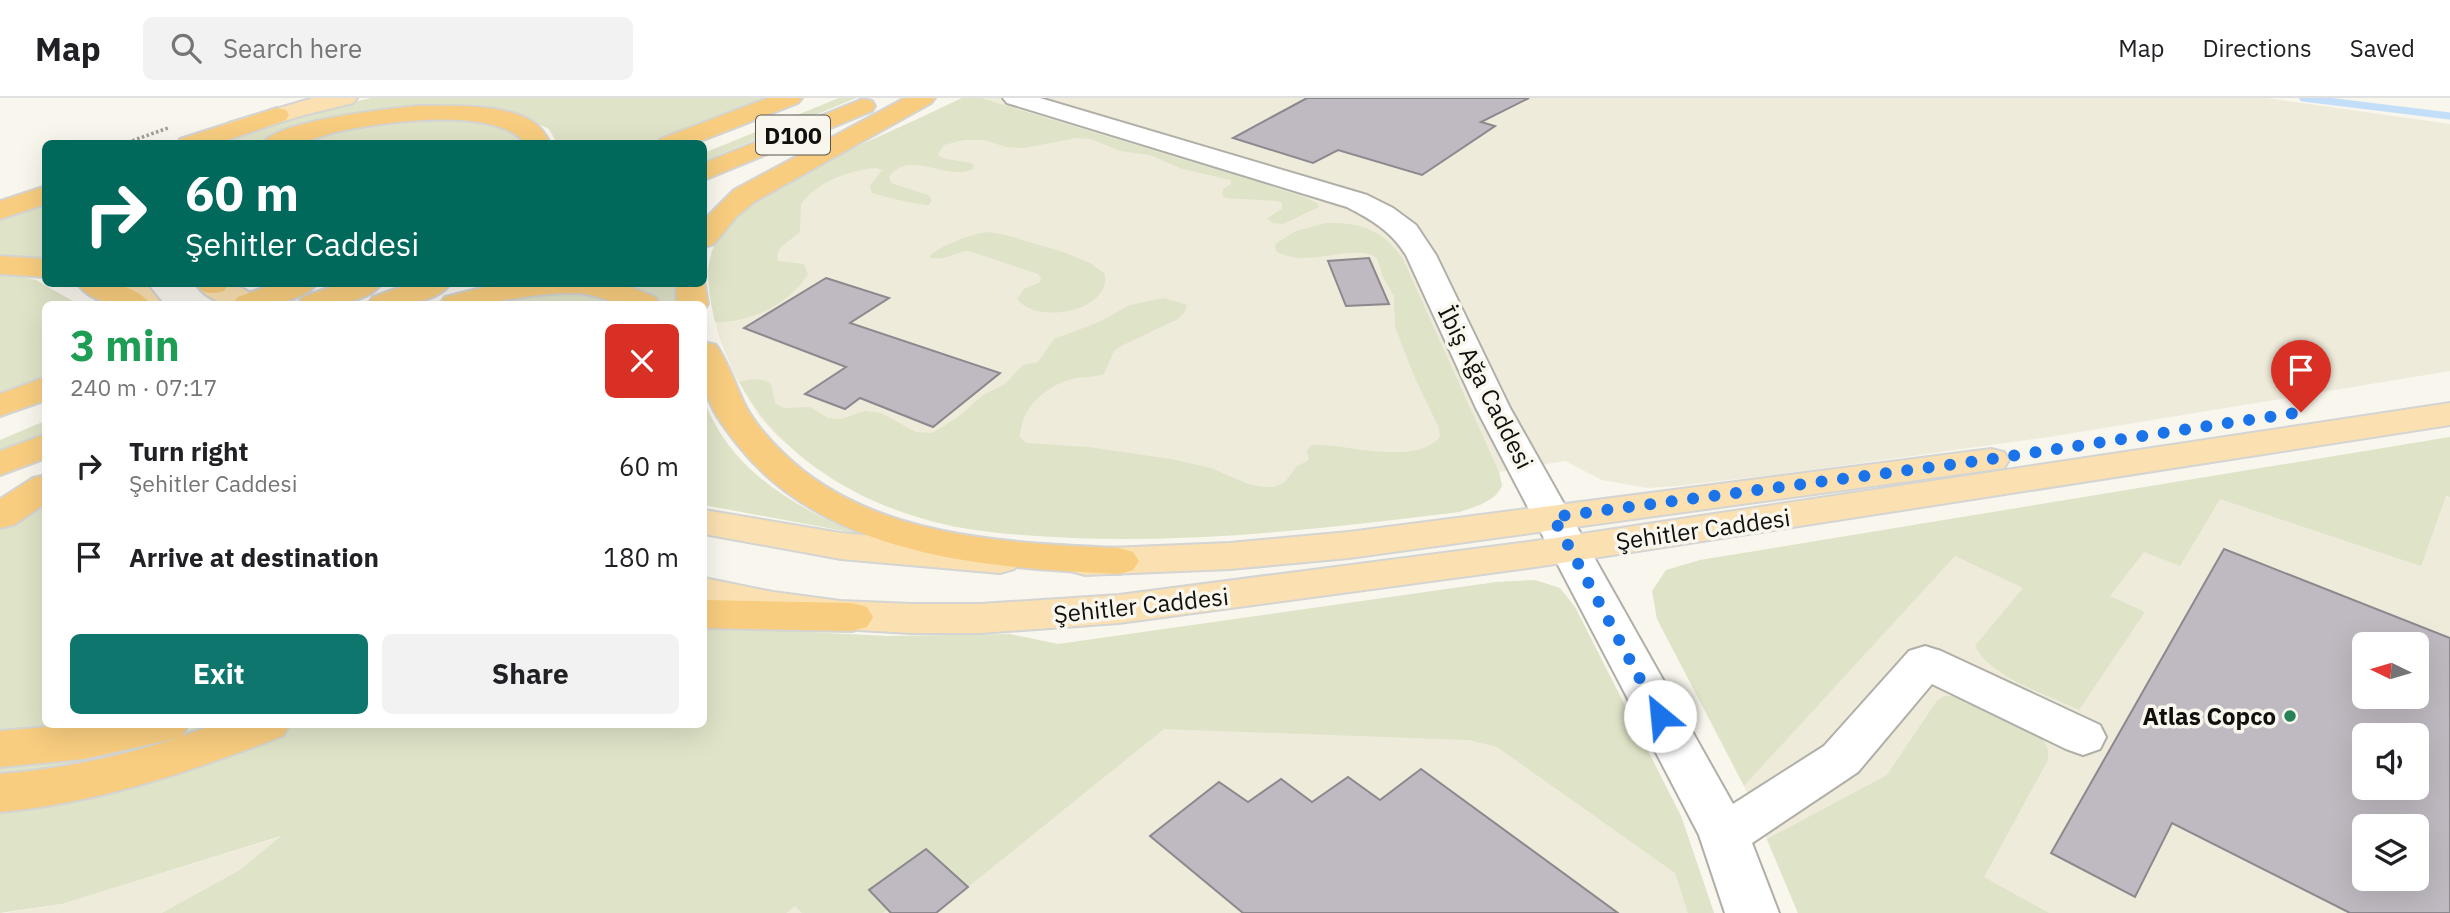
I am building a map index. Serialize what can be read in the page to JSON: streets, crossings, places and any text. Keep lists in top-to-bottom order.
{
  "streets": {
    "highway": ["D100"],
    "main road": ["Şehitler Caddesi"],
    "street": ["İbiş Ağa Caddesi"]
  },
  "crossings": [
    ["İbiş Ağa Caddesi", "Şehitler Caddesi"]
  ],
  "places": ["Atlas Copco"],
  "north": "left",
  "page": {
    "header": "Map",
    "search": "Search here",
    "nav": ["Map", "Directions", "Saved"],
    "turn": ["60 m", "Şehitler Caddesi"],
    "heading": ["3 min", "240 m · 07:17"],
    "list": [
      {
        "name": "Turn right",
        "note": "Şehitler Caddesi",
        "value": "60 m"
      },
      {
        "name": "Arrive at destination",
        "value": "180 m"
      }
    ],
    "buttons": ["Exit", "Share"]
  }
}
